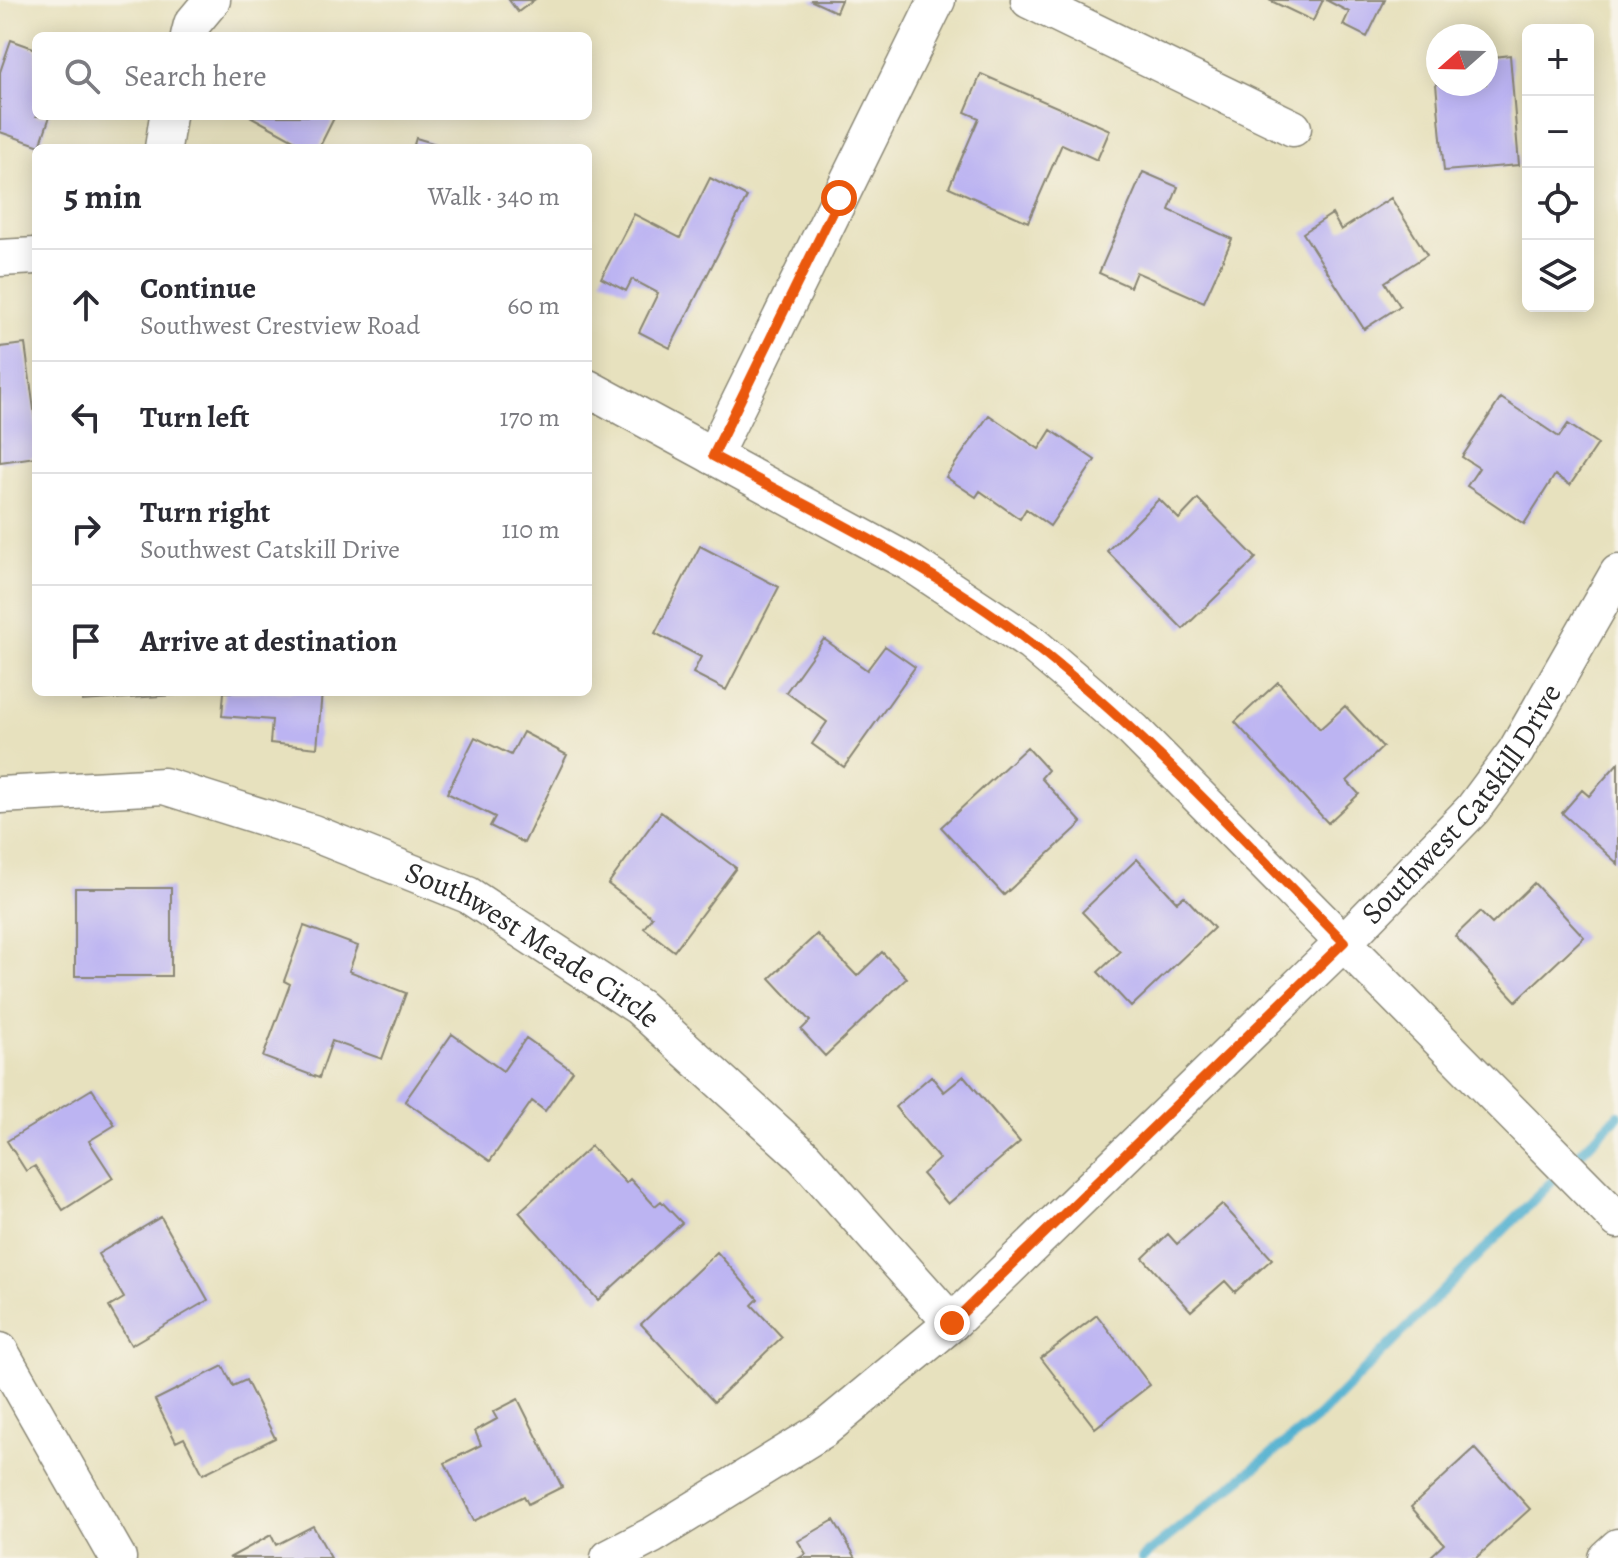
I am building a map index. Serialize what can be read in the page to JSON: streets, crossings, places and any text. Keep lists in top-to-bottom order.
{
  "streets": {
    "street": ["Southwest Catskill Drive", "Southwest Meade Circle"]
  },
  "crossings": [
    ["Southwest Catskill Drive", "Southwest Meade Circle"]
  ],
  "north": "left",
  "page": {
    "map_buttons": ["+", "−"],
    "search": "Search here",
    "heading": ["5 min", "Walk · 340 m"],
    "list": [
      ["Continue", "Southwest Crestview Road", "60 m"],
      ["Turn left", "170 m"],
      ["Turn right", "Southwest Catskill Drive", "110 m"],
      "Arrive at destination"
    ]
  }
}
